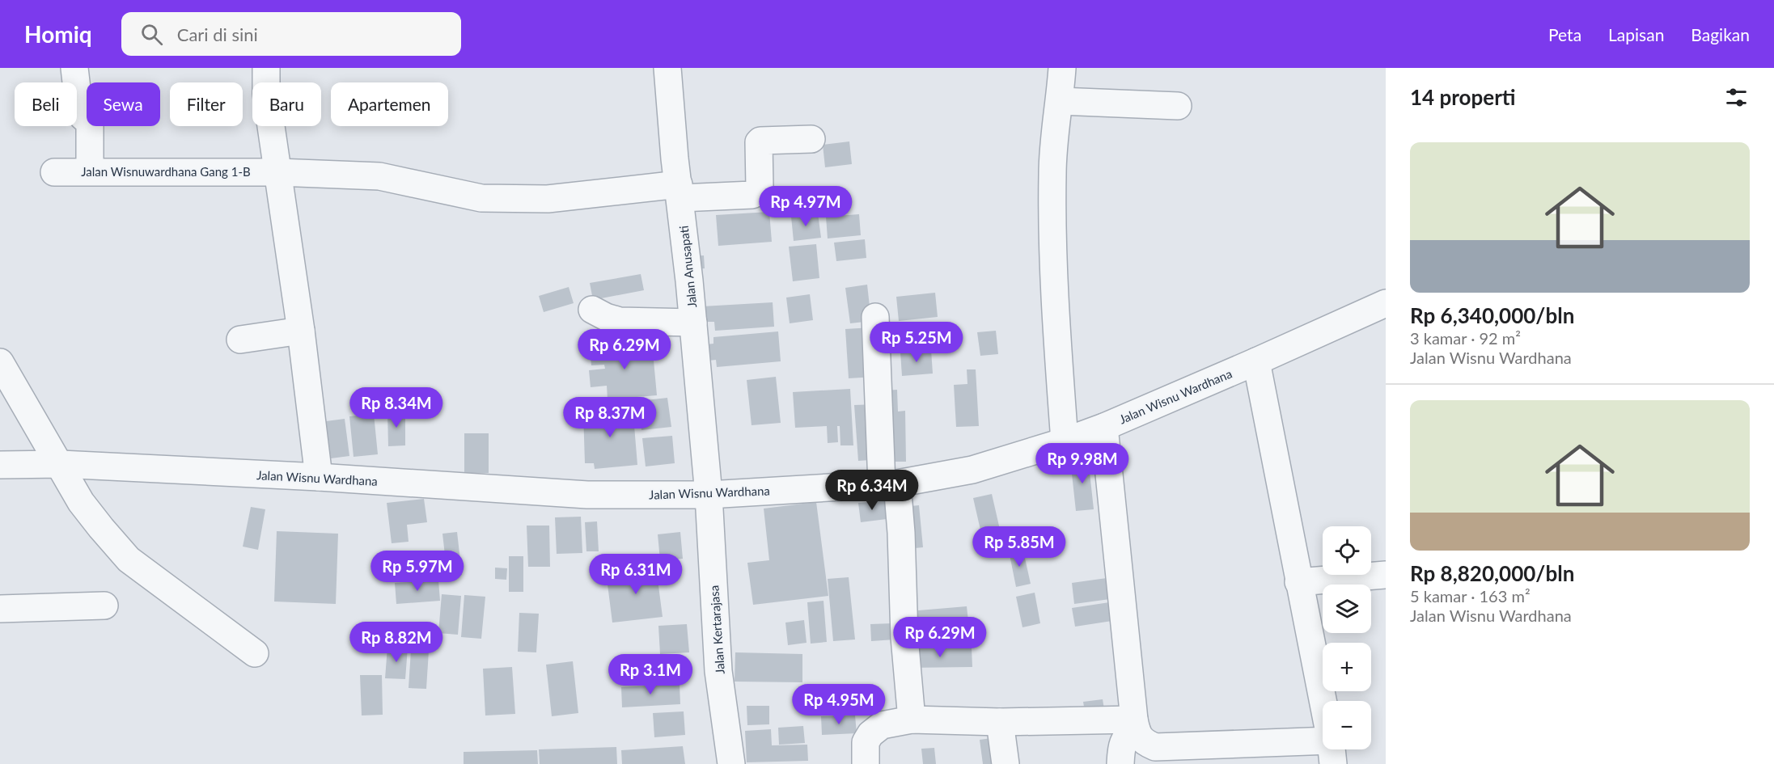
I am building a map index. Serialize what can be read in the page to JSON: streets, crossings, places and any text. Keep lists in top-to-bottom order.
{
  "streets": {
    "street": [
      "Jalan Wisnuwardhana Gang 1-B",
      "Jalan Anusapati",
      "Jalan Wisnu Wardhana",
      "Jalan Kertarajasa"
    ]
  },
  "crossings": [
    ["Jalan Wisnuwardhana Gang 1-B", "Jalan Anusapati"],
    ["Jalan Anusapati", "Jalan Wisnu Wardhana"],
    ["Jalan Anusapati", "Jalan Kertarajasa"],
    ["Jalan Wisnu Wardhana", "Jalan Kertarajasa"]
  ],
  "page": {
    "header": "Homiq",
    "search": "Cari di sini",
    "nav": ["Peta", "Lapisan", "Bagikan"],
    "heading": "14 properti",
    "chip": [
      "Beli",
      "Sewa",
      "Filter",
      "Baru",
      "Apartemen"
    ],
    "list": [
      {
        "name": "Rp 6,340,000/bln",
        "note": "3 kamar · 92 m² · Jalan Wisnu Wardhana"
      },
      {
        "name": "Rp 8,820,000/bln",
        "note": "5 kamar · 163 m² · Jalan Wisnu Wardhana"
      }
    ],
    "price": [
      "Rp 4.97M",
      "Rp 5.25M",
      "Rp 6.29M",
      "Rp 8.34M",
      "Rp 8.37M",
      "Rp 9.98M",
      "Rp 6.34M",
      "Rp 5.85M",
      "Rp 5.97M",
      "Rp 6.31M",
      "Rp 6.29M",
      "Rp 8.82M",
      "Rp 3.1M",
      "Rp 4.95M"
    ],
    "map_buttons": ["+", "−"]
  }
}
